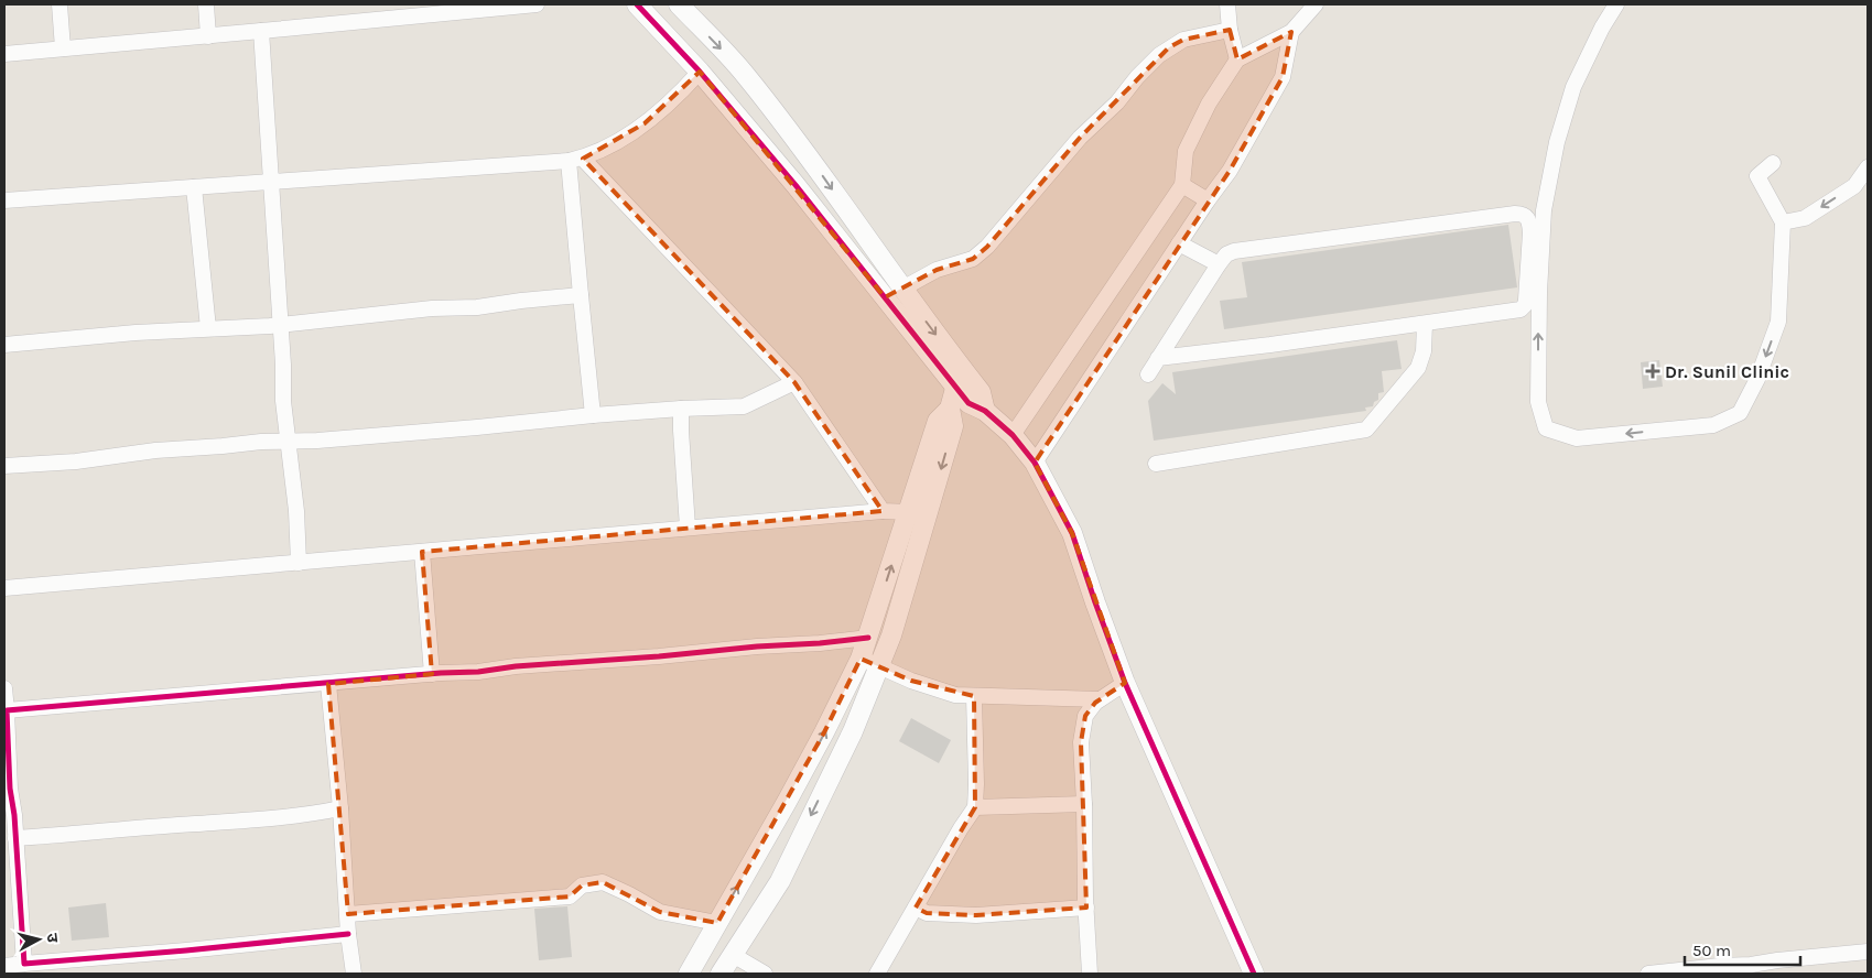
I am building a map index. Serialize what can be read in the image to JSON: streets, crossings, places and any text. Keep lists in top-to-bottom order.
{
  "places": {
    "health": ["Dr. Sunil Clinic"]
  },
  "scale_bar": "50 m",
  "north": "right"
}
